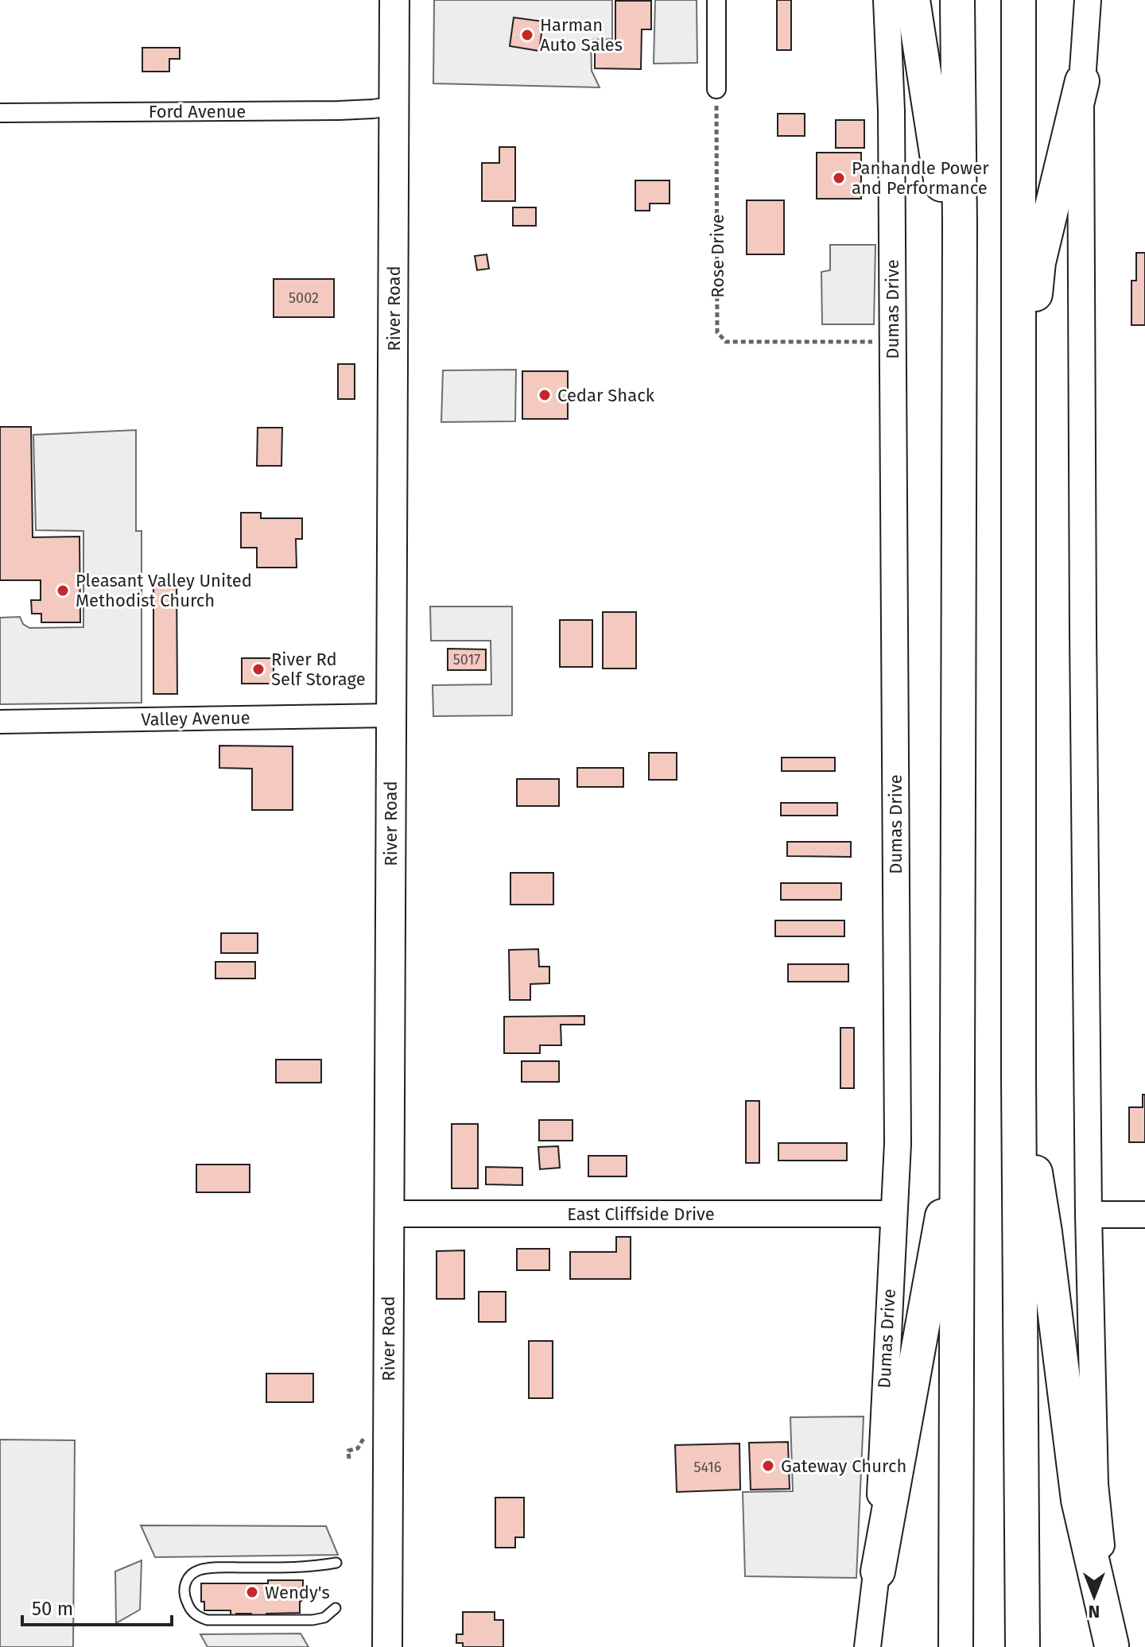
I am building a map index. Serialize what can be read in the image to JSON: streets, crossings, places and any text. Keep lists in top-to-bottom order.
{
  "streets": {
    "main road": ["River Road", "Dumas Drive", "East Cliffside Drive"],
    "street": ["Ford Avenue", "Valley Avenue"],
    "path": ["Rose Drive"]
  },
  "crossings": [
    ["Ford Avenue", "River Road"],
    ["Rose Drive", "Dumas Drive"],
    ["River Road", "Valley Avenue"],
    ["River Road", "East Cliffside Drive"],
    ["Dumas Drive", "East Cliffside Drive"]
  ],
  "places": [
    "Harman Auto Sales",
    "Panhandle Power and Performance",
    "Cedar Shack",
    "Pleasant Valley United Methodist Church",
    "River Rd Self Storage",
    "Gateway Church",
    "Wendy's"
  ],
  "house_numbers": ["5002", "5017", "5416"],
  "scale_bar": "50 m",
  "north": "bottom"
}
